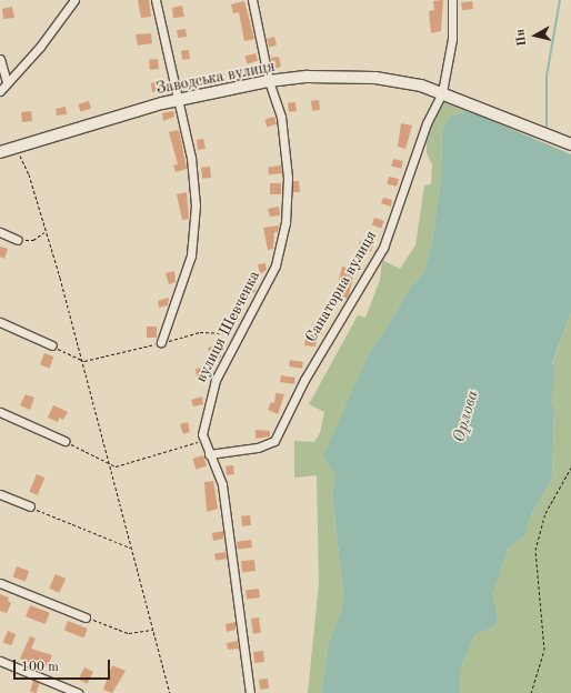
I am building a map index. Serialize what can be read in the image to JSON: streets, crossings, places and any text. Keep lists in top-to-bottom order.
{
  "streets": {
    "street": ["Заводська вулиця", "Санаторна вулиця", "вулиця Шевченка"]
  },
  "crossings": [
    ["Заводська вулиця", "Санаторна вулиця"],
    ["Заводська вулиця", "вулиця Шевченка"],
    ["Санаторна вулиця", "вулиця Шевченка"]
  ],
  "water": ["Орлова"],
  "scale_bar": "100 m",
  "north": "left"
}
